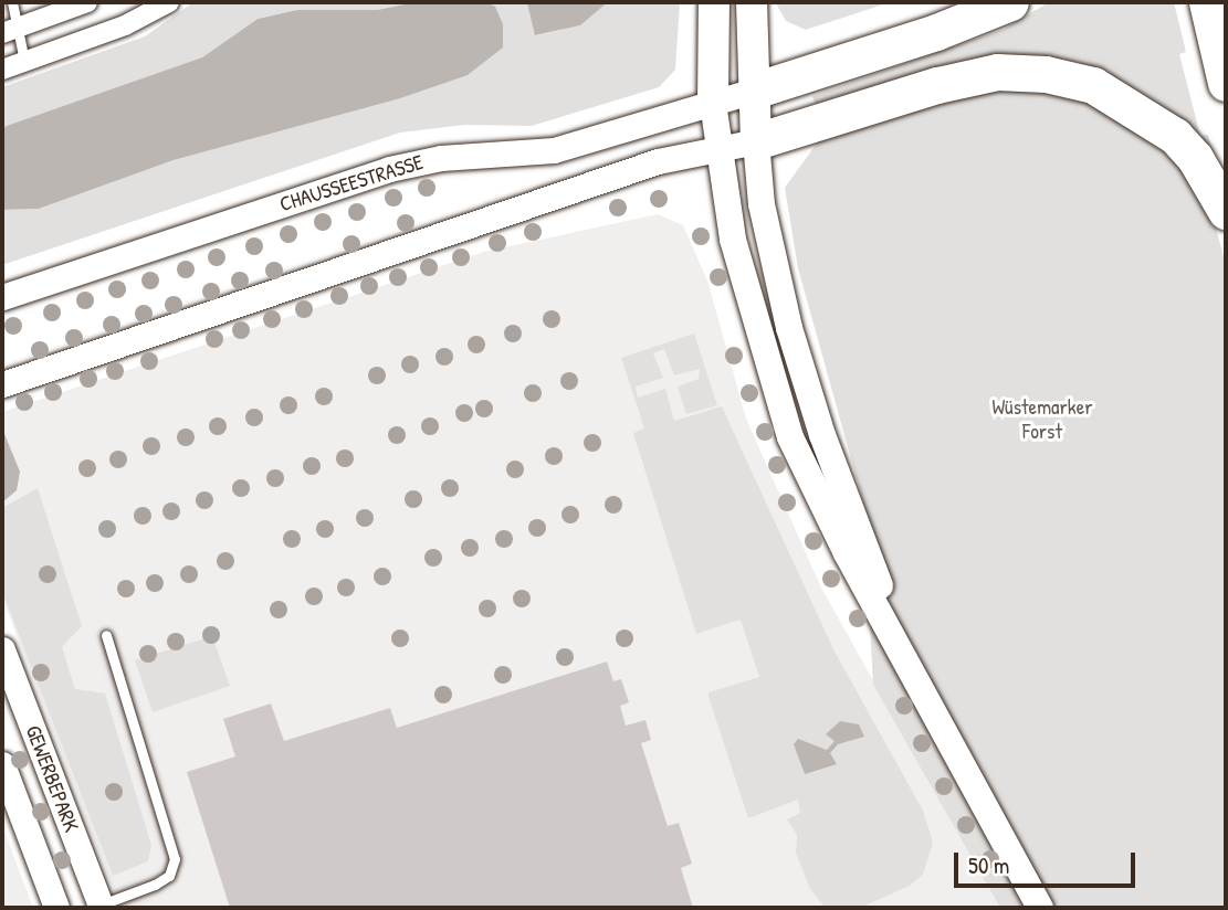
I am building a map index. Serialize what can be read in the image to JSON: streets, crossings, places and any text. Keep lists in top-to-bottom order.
{
  "streets": {
    "street": ["CHAUSSEESTRASSE", "GEWERBEPARK"]
  },
  "parks": ["Wüstemarker Forst"],
  "scale_bar": "50 m"
}
